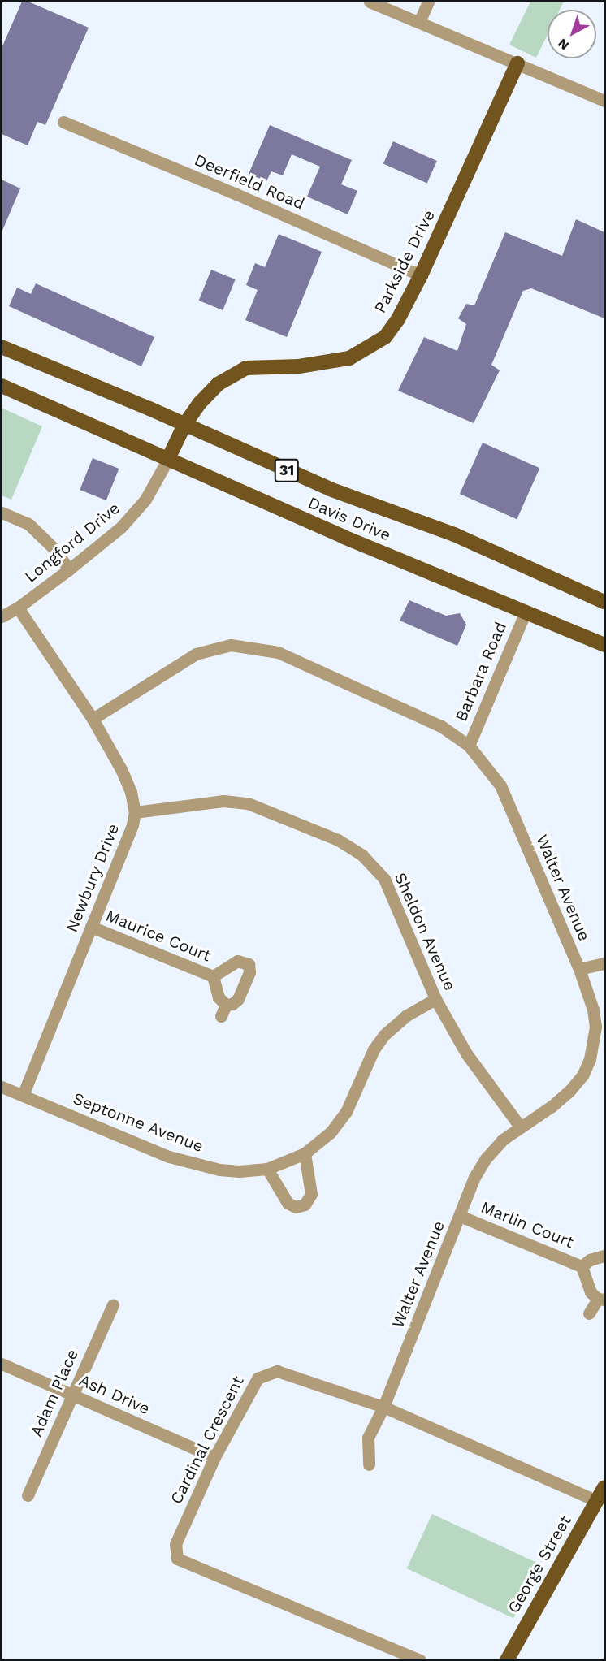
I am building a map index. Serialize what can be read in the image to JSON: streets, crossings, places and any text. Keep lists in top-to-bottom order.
{
  "streets": {
    "main road": [
      "Parkside Drive",
      "31",
      "Davis Drive",
      "George Street"
    ],
    "street": [
      "Deerfield Road",
      "Longford Drive",
      "Barbara Road",
      "Newbury Drive",
      "Walter Avenue",
      "Sheldon Avenue",
      "Maurice Court",
      "Septonne Avenue",
      "Marlin Court",
      "Adam Place",
      "Ash Drive",
      "Cardinal Crescent"
    ]
  },
  "crossings": [
    ["Deerfield Road", "Parkside Drive"],
    ["Parkside Drive", "Davis Drive"],
    ["Parkside Drive", "Longford Drive"],
    ["Davis Drive", "Longford Drive"],
    ["Davis Drive", "Barbara Road"],
    ["Longford Drive", "Newbury Drive"],
    ["Barbara Road", "Walter Avenue"],
    ["Newbury Drive", "Walter Avenue"],
    ["Newbury Drive", "Sheldon Avenue"],
    ["Newbury Drive", "Maurice Court"],
    ["Newbury Drive", "Septonne Avenue"],
    ["Walter Avenue", "Sheldon Avenue"],
    ["Walter Avenue", "Marlin Court"],
    ["Walter Avenue", "Cardinal Crescent"],
    ["Sheldon Avenue", "Septonne Avenue"],
    ["Adam Place", "Ash Drive"],
    ["Ash Drive", "Cardinal Crescent"],
    ["Cardinal Crescent", "George Street"]
  ],
  "north": "bottom left"
}
